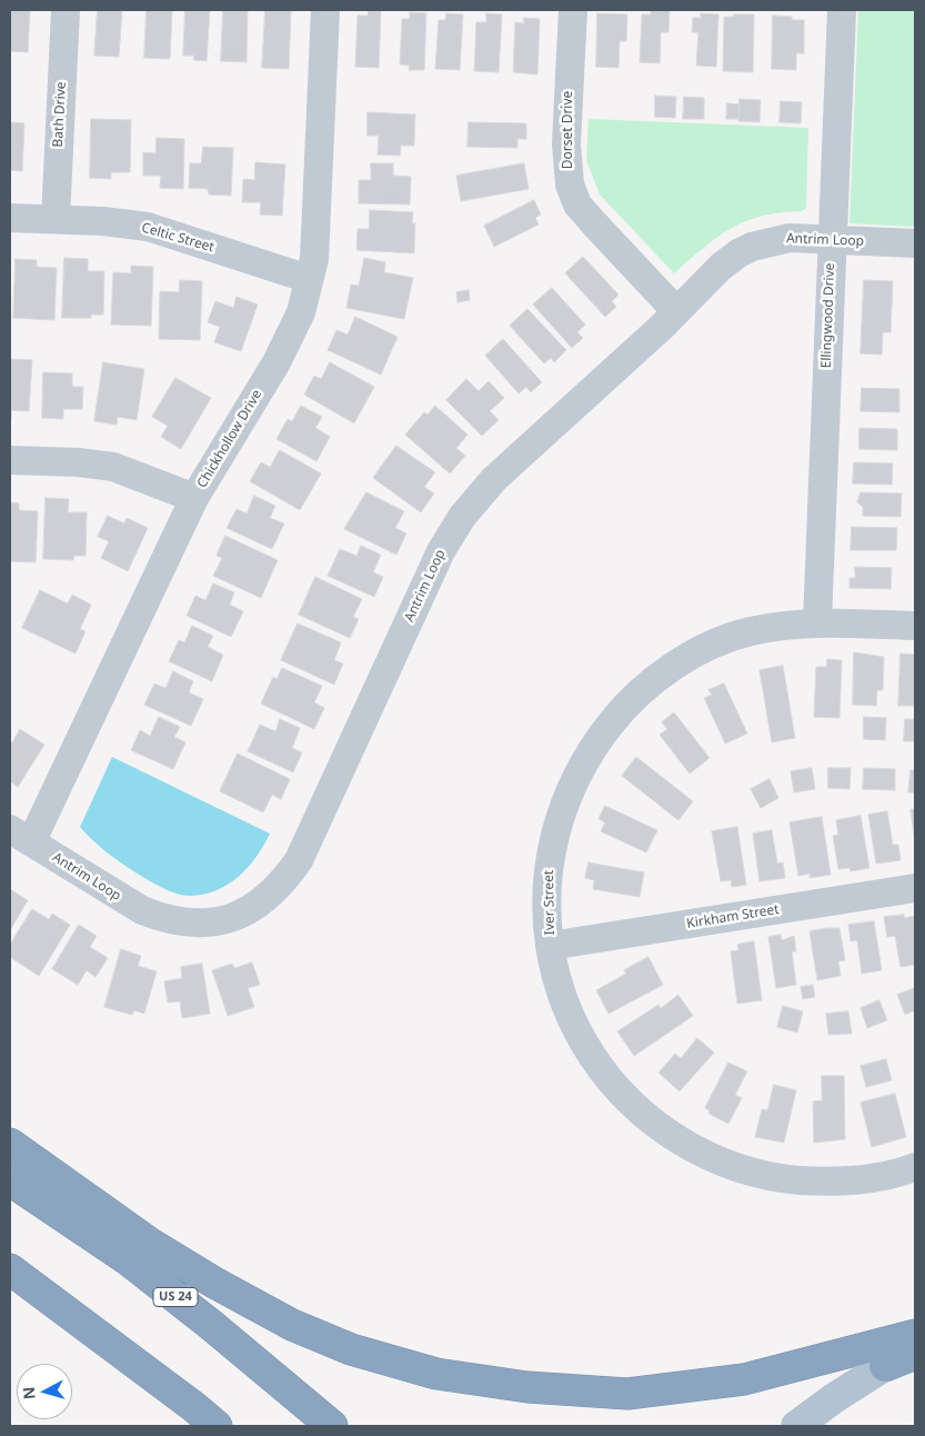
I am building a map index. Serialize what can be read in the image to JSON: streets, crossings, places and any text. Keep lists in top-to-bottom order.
{
  "streets": {
    "highway": ["US 24"],
    "street": [
      "Bath Drive",
      "Dorset Drive",
      "Celtic Street",
      "Antrim Loop",
      "Ellingwood Drive",
      "Chickhollow Drive",
      "Iver Street",
      "Kirkham Street"
    ]
  },
  "crossings": [
    ["Bath Drive", "Celtic Street"],
    ["Dorset Drive", "Antrim Loop"],
    ["Celtic Street", "Chickhollow Drive"],
    ["Antrim Loop", "Ellingwood Drive"],
    ["Antrim Loop", "Chickhollow Drive"],
    ["Ellingwood Drive", "Iver Street"],
    ["Iver Street", "Kirkham Street"]
  ],
  "north": "left"
}
